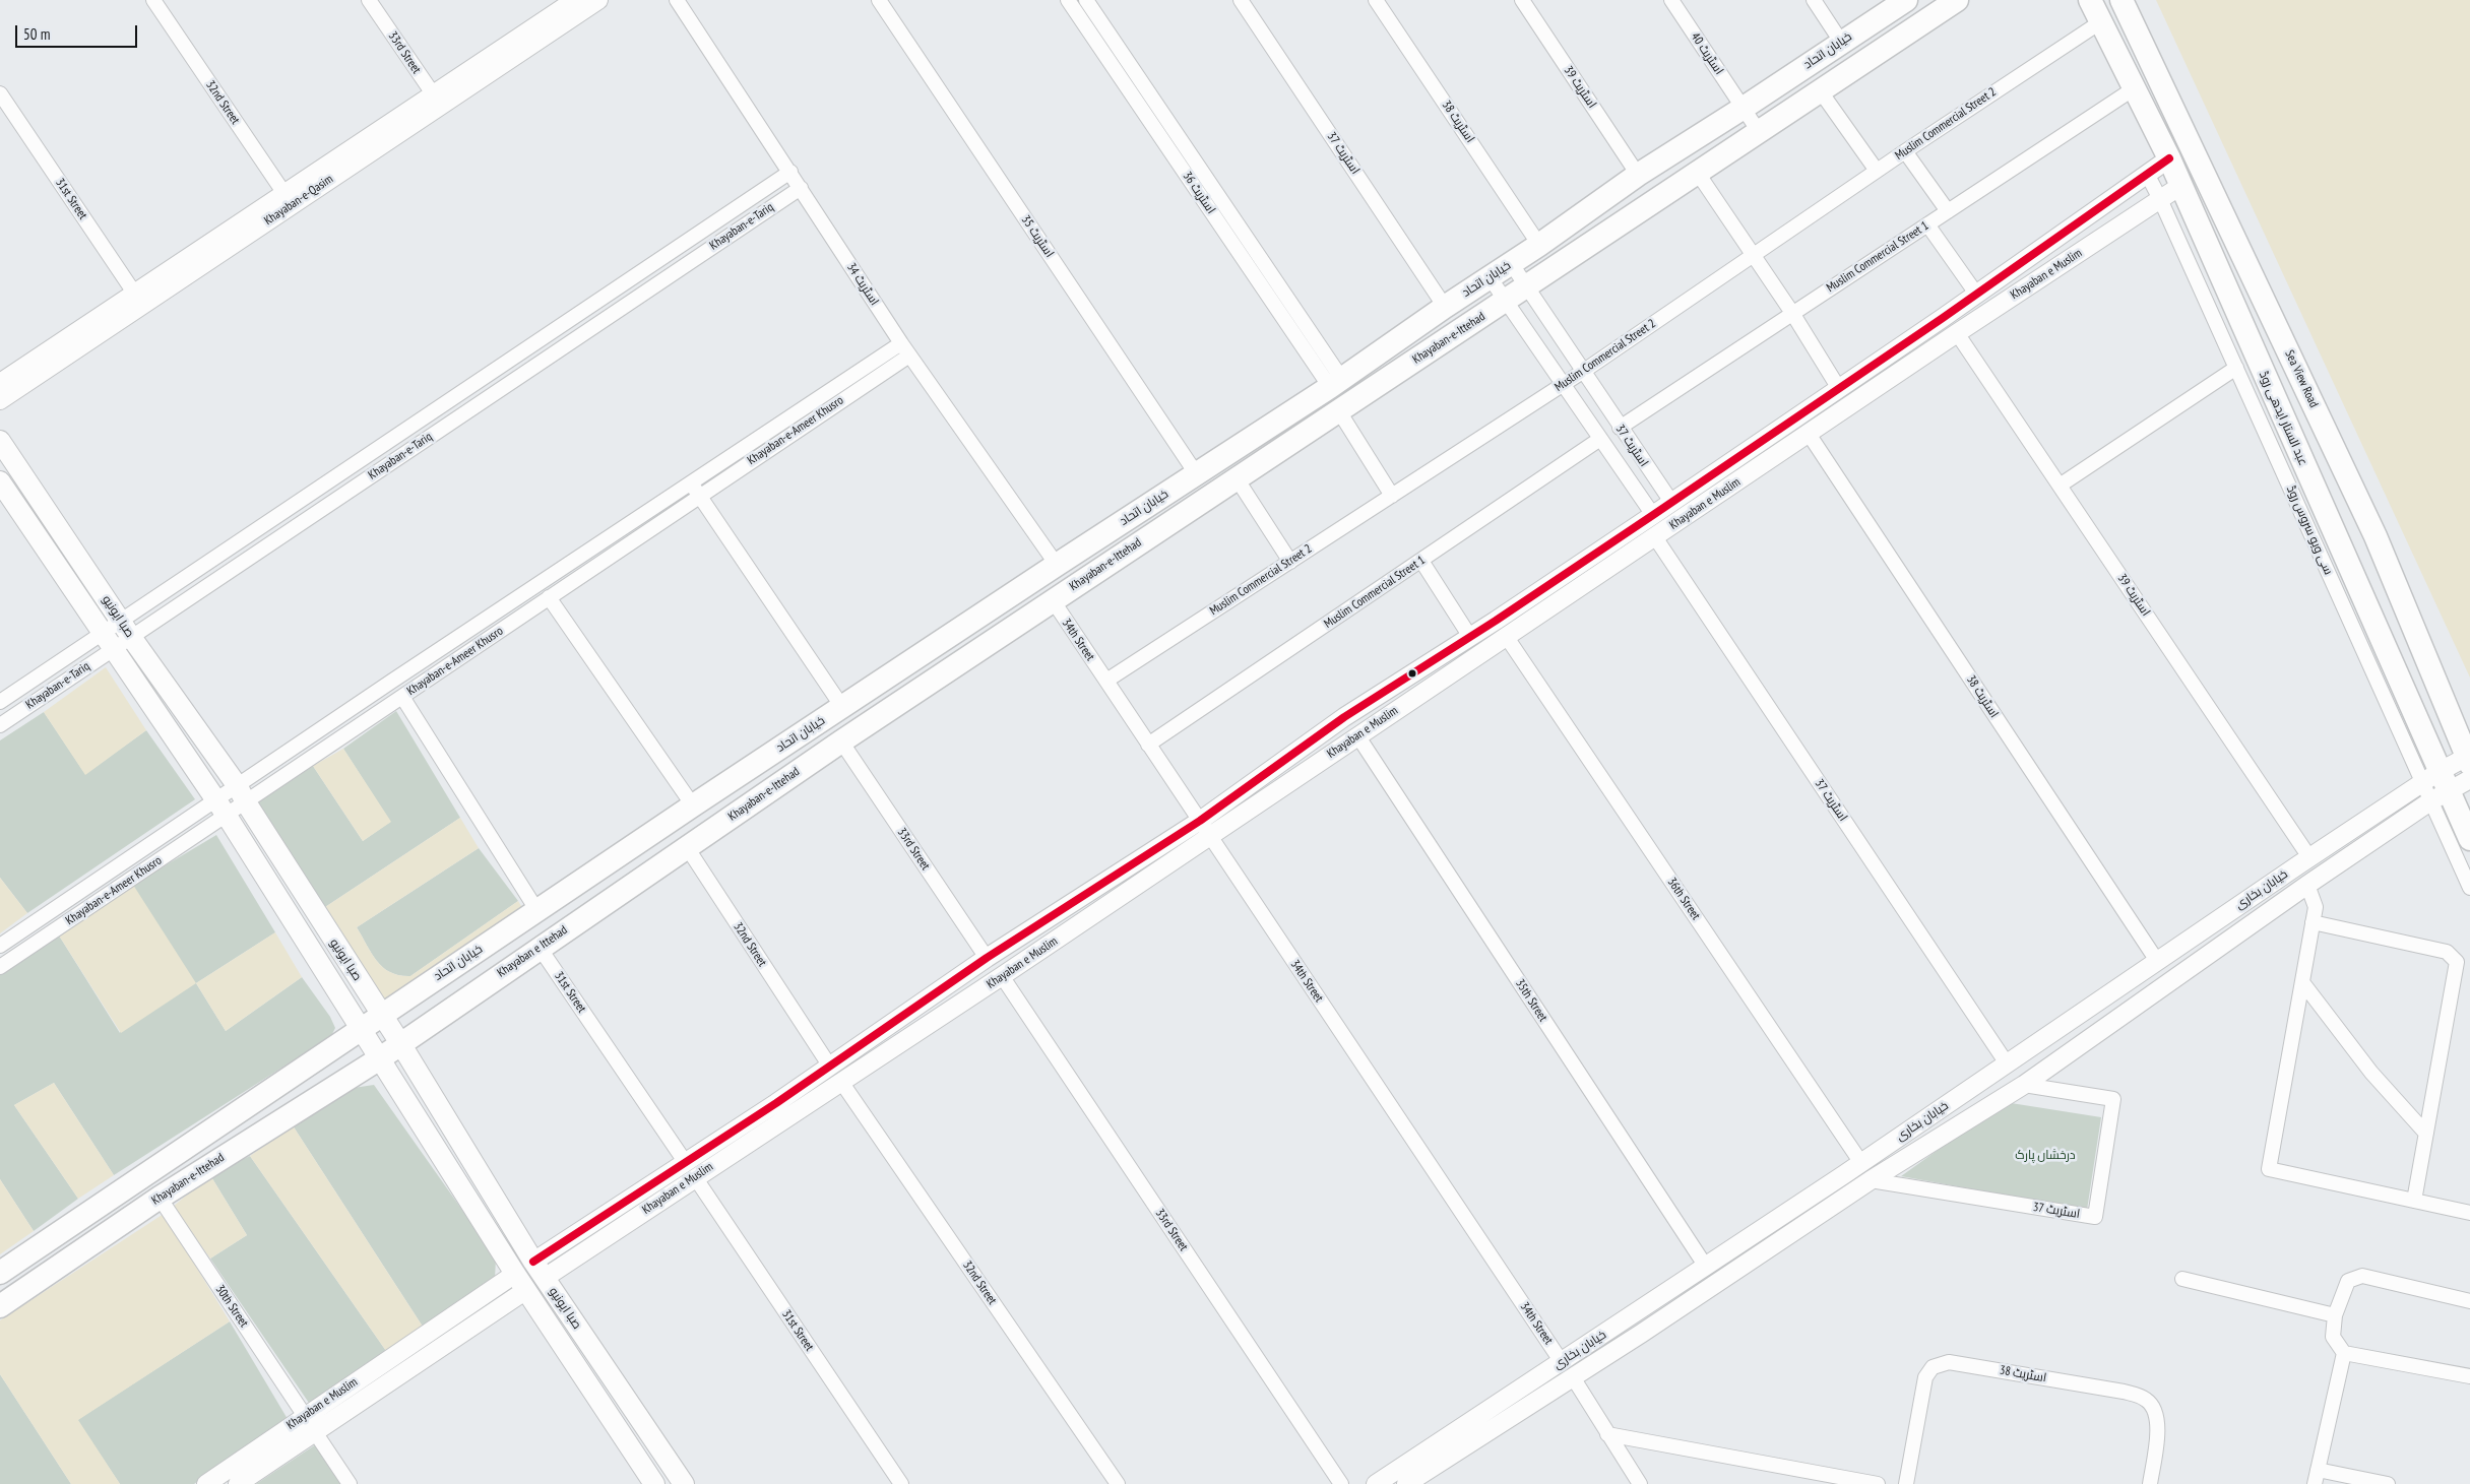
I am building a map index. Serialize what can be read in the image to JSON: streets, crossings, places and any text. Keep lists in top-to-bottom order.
{
  "streets": {
    "main road": [
      "خیابان اتحاد",
      "Khayaban-e-Ittehad",
      "Sea View Road",
      "عبد الستار ایدھی روڈ",
      "صبا ایونیو",
      "Khayaban e Ittehad"
    ],
    "street": [
      "33rd Street",
      "اسٹریٹ 40",
      "اسٹریٹ 39",
      "32nd Street",
      "اسٹریٹ 38",
      "Muslim Commercial Street 2",
      "اسٹریٹ 37",
      "اسٹریٹ 36",
      "31st Street",
      "Khayaban-e-Qasim",
      "Khayaban-e-Tariq",
      "اسٹریٹ 35",
      "Muslim Commercial Street 1",
      "Khayaban e Muslim",
      "اسٹریٹ 34",
      "Khayaban-e-Ameer Khusro",
      "سی ویو سروس روڈ",
      "34th Street",
      "خیابان بخاری",
      "36th Street",
      "35th Street",
      "30th Street"
    ]
  },
  "crossings": [
    ["خیابان اتحاد", "اسٹریٹ 40"],
    ["خیابان اتحاد", "اسٹریٹ 39"],
    ["خیابان اتحاد", "اسٹریٹ 38"],
    ["خیابان اتحاد", "اسٹریٹ 37"],
    ["خیابان اتحاد", "اسٹریٹ 36"],
    ["خیابان اتحاد", "اسٹریٹ 35"],
    ["خیابان اتحاد", "اسٹریٹ 34"],
    ["خیابان اتحاد", "صبا ایونیو"],
    ["33rd Street", "Khayaban-e-Qasim"],
    ["33rd Street", "Khayaban e Muslim"],
    ["33rd Street", "Khayaban-e-Ittehad"],
    ["اسٹریٹ 39", "Khayaban e Muslim"],
    ["اسٹریٹ 39", "خیابان بخاری"],
    ["32nd Street", "Khayaban-e-Qasim"],
    ["32nd Street", "Khayaban e Muslim"],
    ["32nd Street", "Khayaban-e-Ittehad"],
    ["32nd Street", "Khayaban e Ittehad"],
    ["اسٹریٹ 38", "Khayaban e Muslim"],
    ["اسٹریٹ 38", "خیابان بخاری"],
    ["Muslim Commercial Street 2", "اسٹریٹ 37"],
    ["Muslim Commercial Street 2", "عبد الستار ایدھی روڈ"],
    ["Muslim Commercial Street 2", "34th Street"],
    ["اسٹریٹ 37", "Muslim Commercial Street 1"],
    ["اسٹریٹ 37", "Khayaban e Muslim"],
    ["اسٹریٹ 37", "Khayaban-e-Ittehad"],
    ["اسٹریٹ 37", "خیابان بخاری"],
    ["31st Street", "Khayaban-e-Qasim"],
    ["31st Street", "Khayaban e Muslim"],
    ["31st Street", "Khayaban e Ittehad"],
    ["Khayaban-e-Tariq", "اسٹریٹ 34"],
    ["Khayaban-e-Tariq", "صبا ایونیو"],
    ["Muslim Commercial Street 1", "عبد الستار ایدھی روڈ"],
    ["Muslim Commercial Street 1", "34th Street"],
    ["Khayaban e Muslim", "عبد الستار ایدھی روڈ"],
    ["Khayaban e Muslim", "سی ویو سروس روڈ"],
    ["Khayaban e Muslim", "صبا ایونیو"],
    ["Khayaban e Muslim", "34th Street"],
    ["Khayaban e Muslim", "36th Street"],
    ["Khayaban e Muslim", "35th Street"],
    ["Khayaban e Muslim", "30th Street"],
    ["اسٹریٹ 34", "Khayaban-e-Ameer Khusro"],
    ["Khayaban-e-Ittehad", "صبا ایونیو"],
    ["Khayaban-e-Ittehad", "34th Street"],
    ["Khayaban-e-Ittehad", "Khayaban e Ittehad"],
    ["Khayaban-e-Ittehad", "30th Street"],
    ["Sea View Road", "خیابان بخاری"],
    ["عبد الستار ایدھی روڈ", "سی ویو سروس روڈ"],
    ["عبد الستار ایدھی روڈ", "خیابان بخاری"],
    ["Khayaban-e-Ameer Khusro", "صبا ایونیو"],
    ["سی ویو سروس روڈ", "خیابان بخاری"],
    ["صبا ایونیو", "Khayaban e Ittehad"],
    ["34th Street", "خیابان بخاری"],
    ["خیابان بخاری", "36th Street"],
    ["خیابان بخاری", "35th Street"]
  ],
  "parks": ["درخشاں پارک"],
  "scale_bar": "50 m"
}
